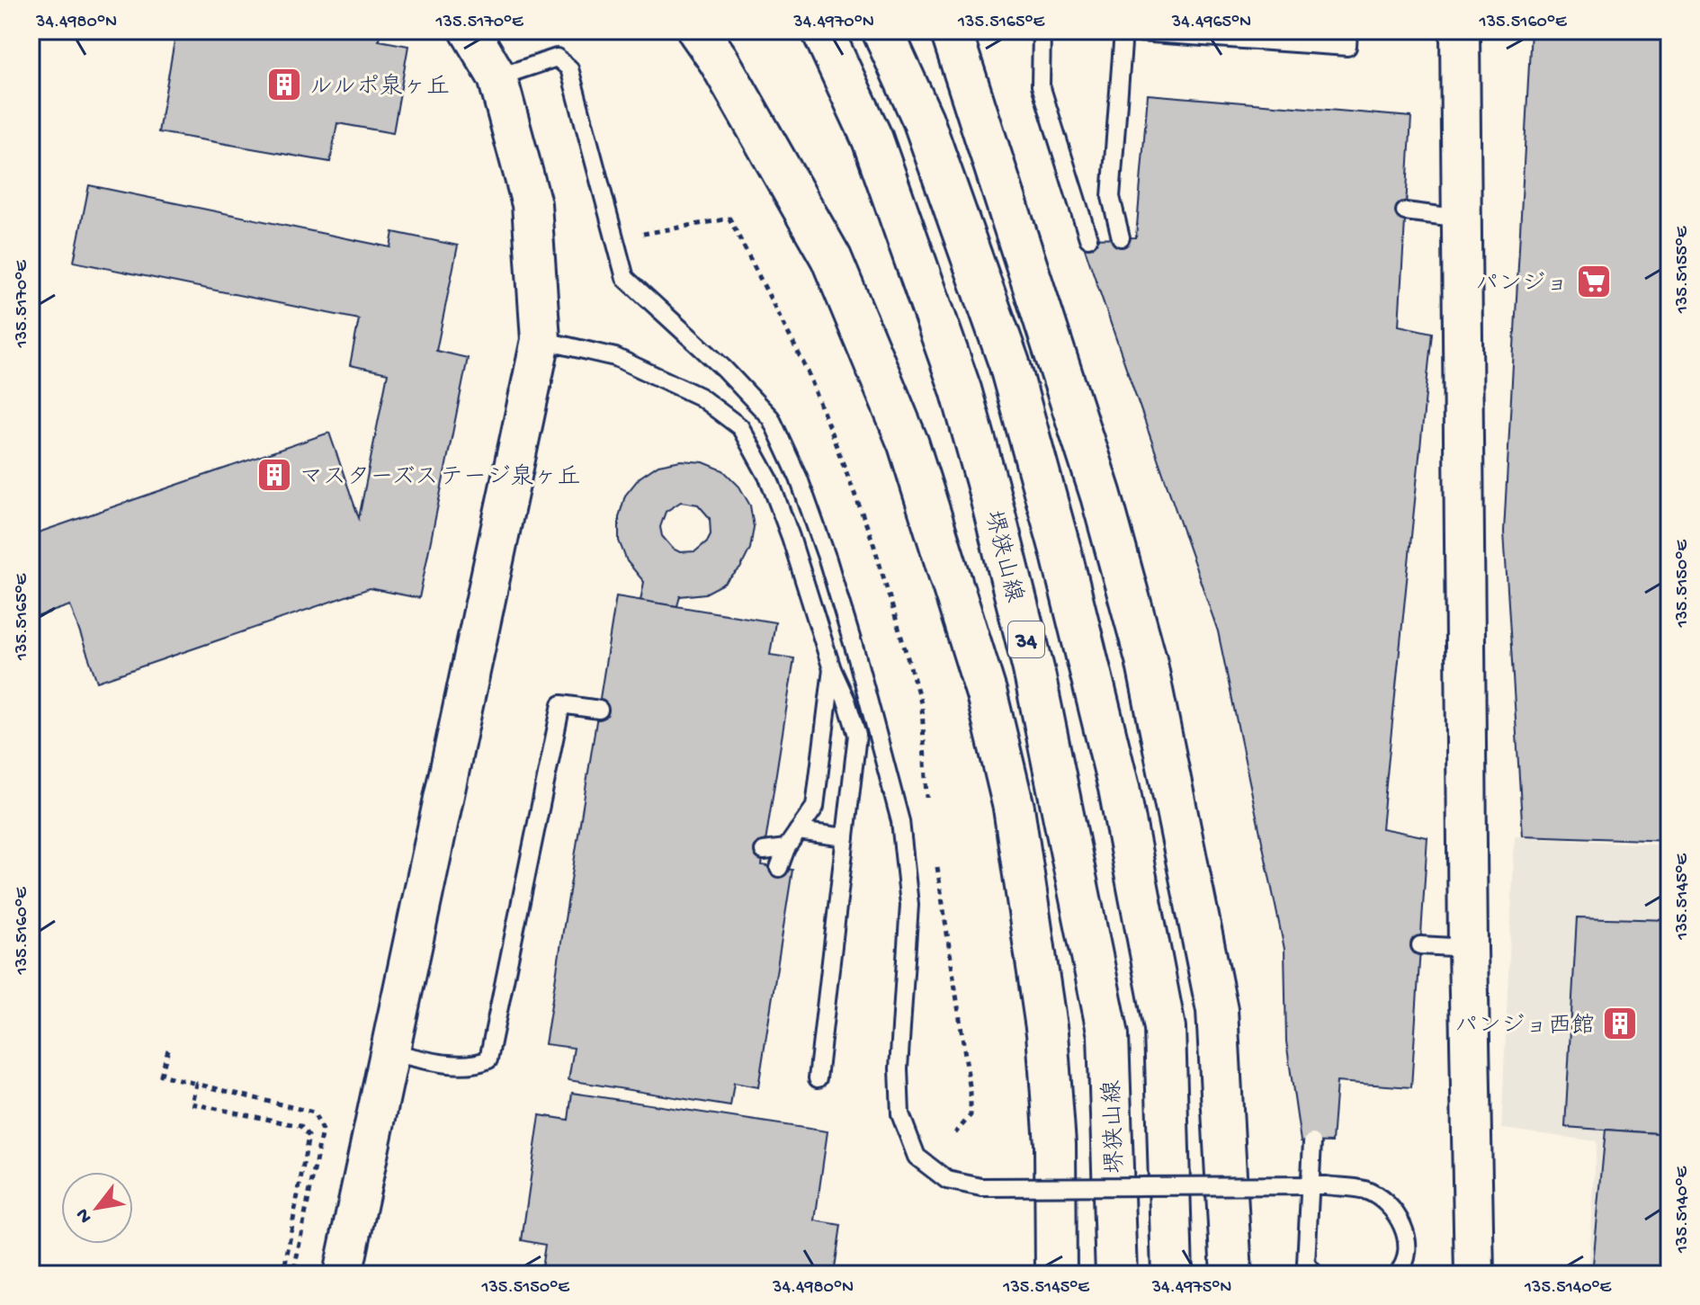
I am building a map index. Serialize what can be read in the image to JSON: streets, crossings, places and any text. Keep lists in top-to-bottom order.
{
  "streets": {
    "main road": ["堺狭山線", "34"]
  },
  "places": {
    "building": ["ルルポ泉ヶ丘", "マスターズステージ泉ヶ丘", "パンジョ西館"],
    "supermarket": ["パンジョ"]
  },
  "north": "bottom left",
  "coordinates": [
    "34.4980°N",
    "135.5170°E",
    "34.4970°N",
    "135.5165°E",
    "34.4965°N",
    "135.5160°E",
    "135.5155°E",
    "135.5150°E",
    "135.5145°E",
    "135.5140°E",
    "34.4975°N"
  ]
}
